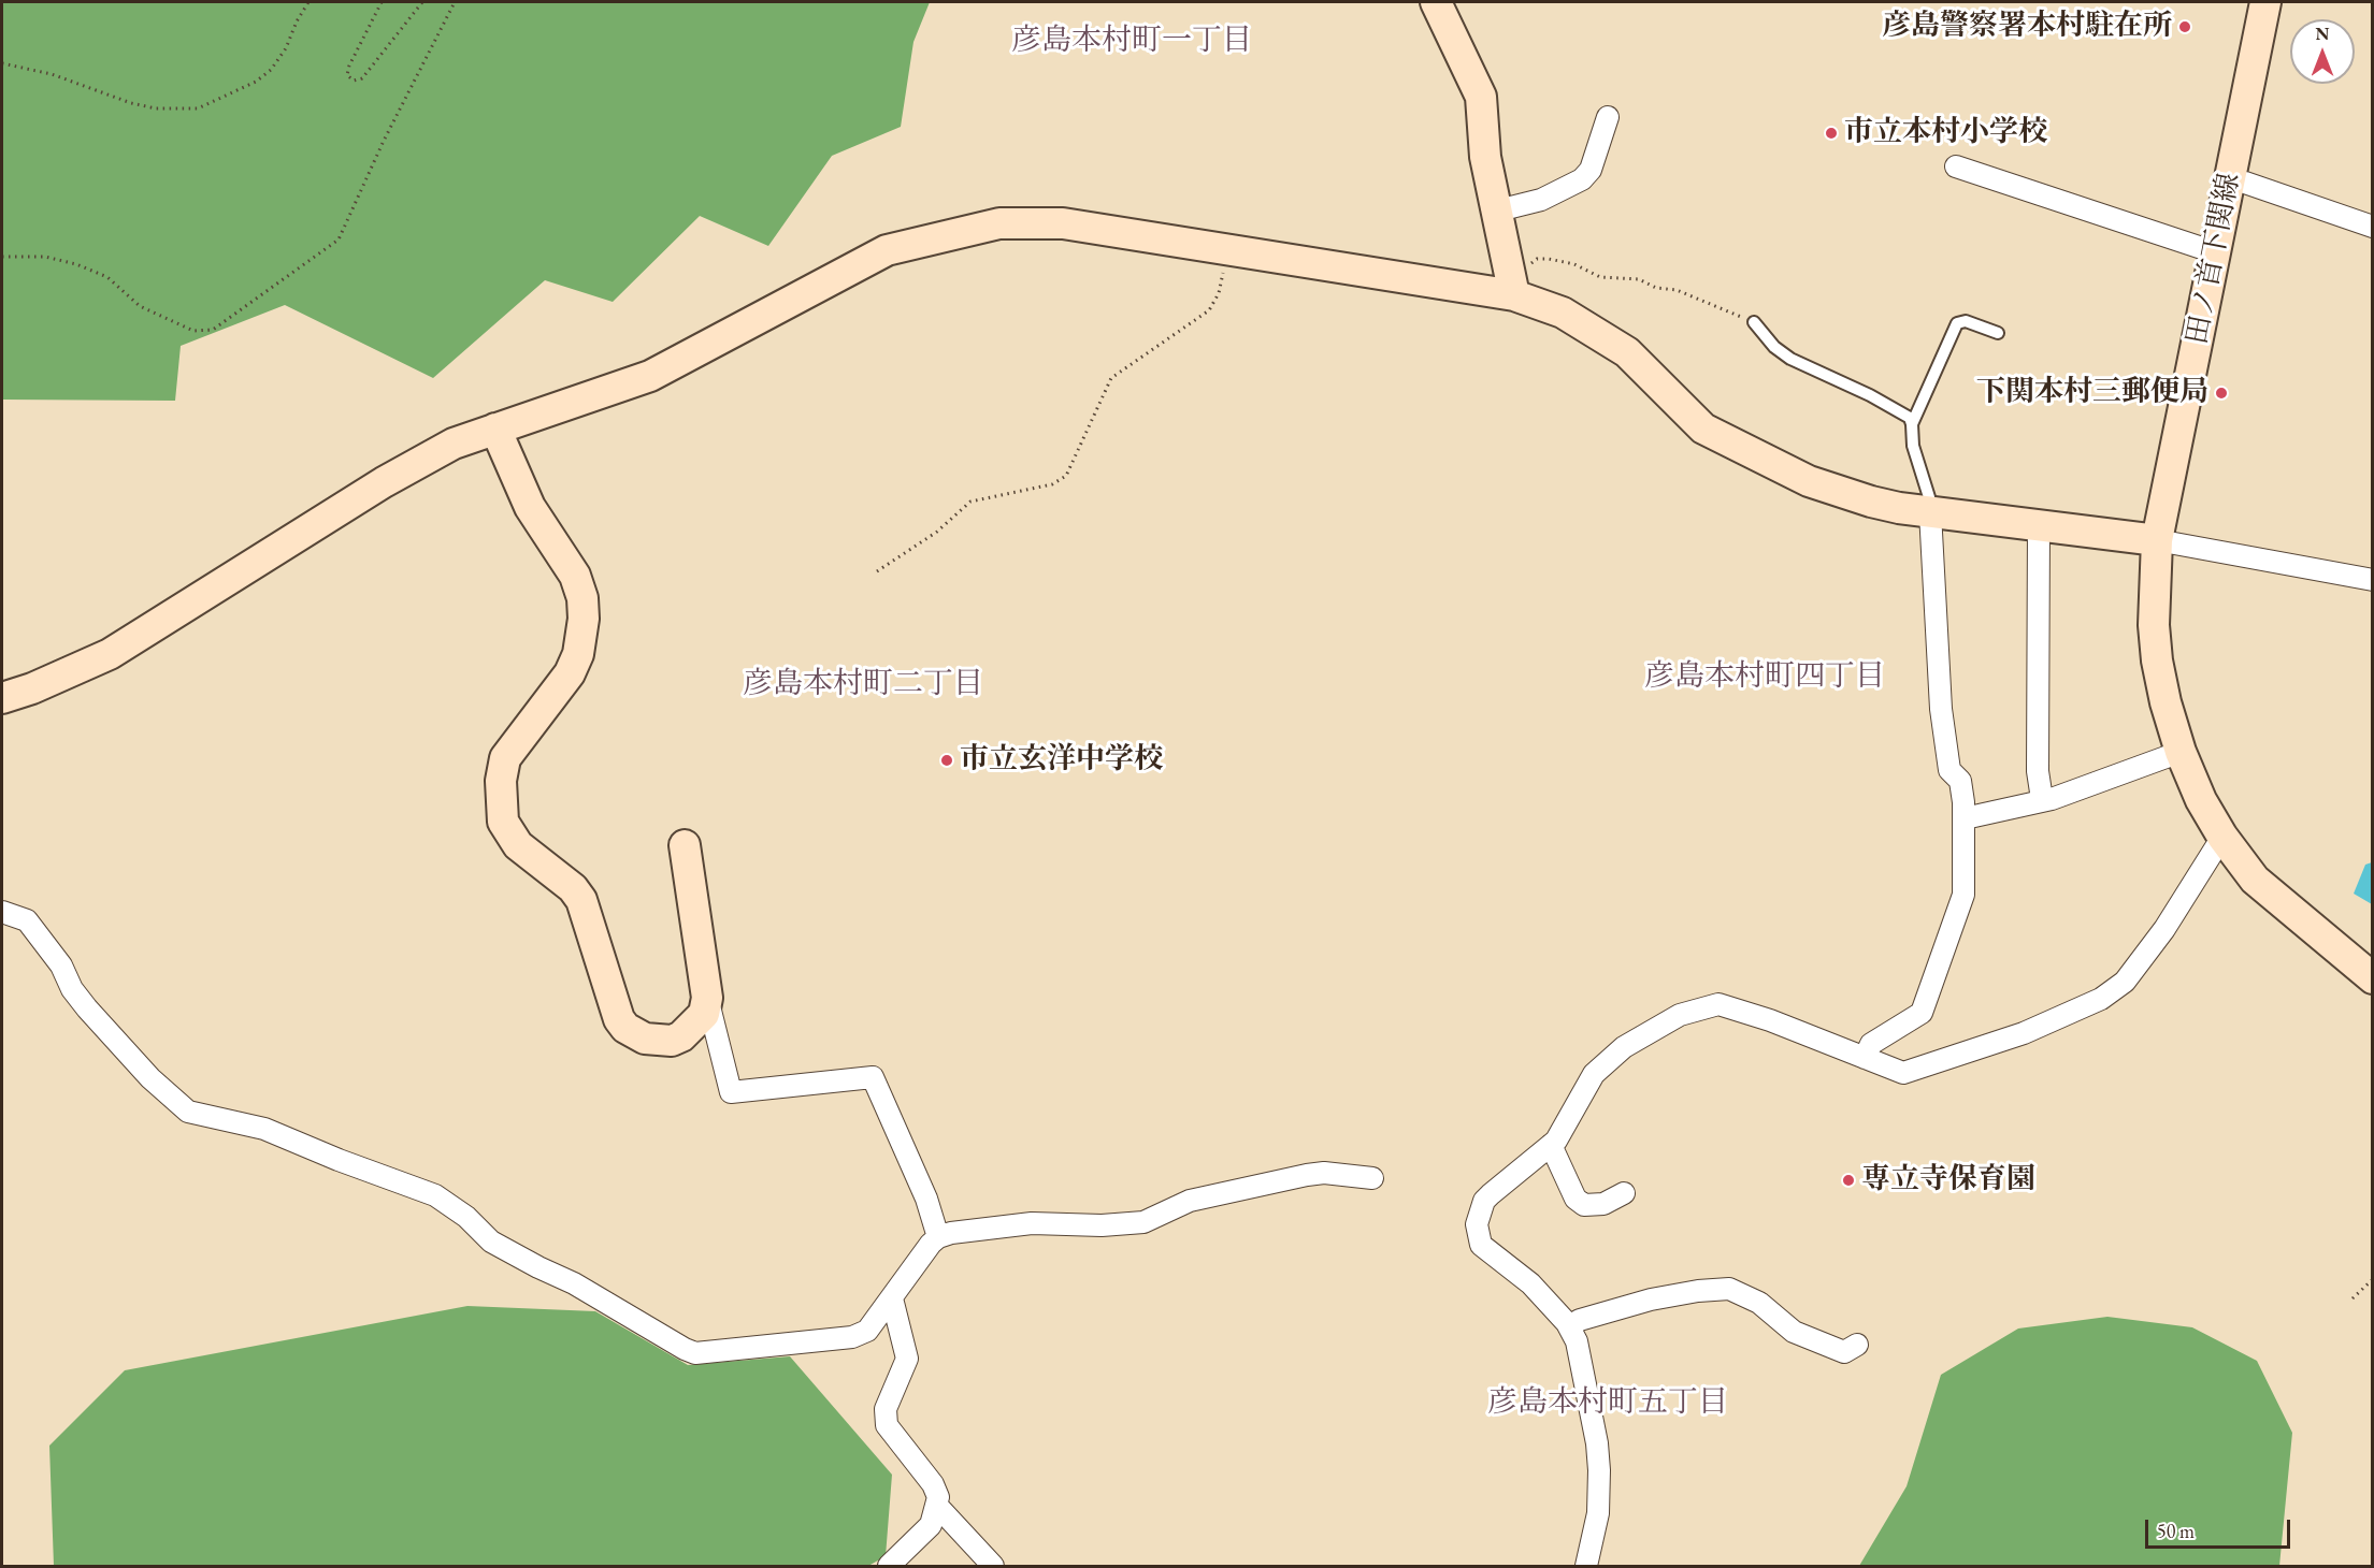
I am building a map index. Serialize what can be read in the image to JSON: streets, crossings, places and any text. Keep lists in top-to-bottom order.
{
  "streets": {
    "street": ["田ノ首下関線"]
  },
  "districts": [
    "彦島本村町一丁目",
    "彦島本村町四丁目",
    "彦島本村町二丁目",
    "彦島本村町五丁目"
  ],
  "places": [
    "彦島警察署本村駐在所",
    "市立本村小学校",
    "下関本村三郵便局",
    "市立玄洋中学校",
    "専立寺保育園"
  ],
  "scale_bar": "50 m",
  "north": "top"
}
